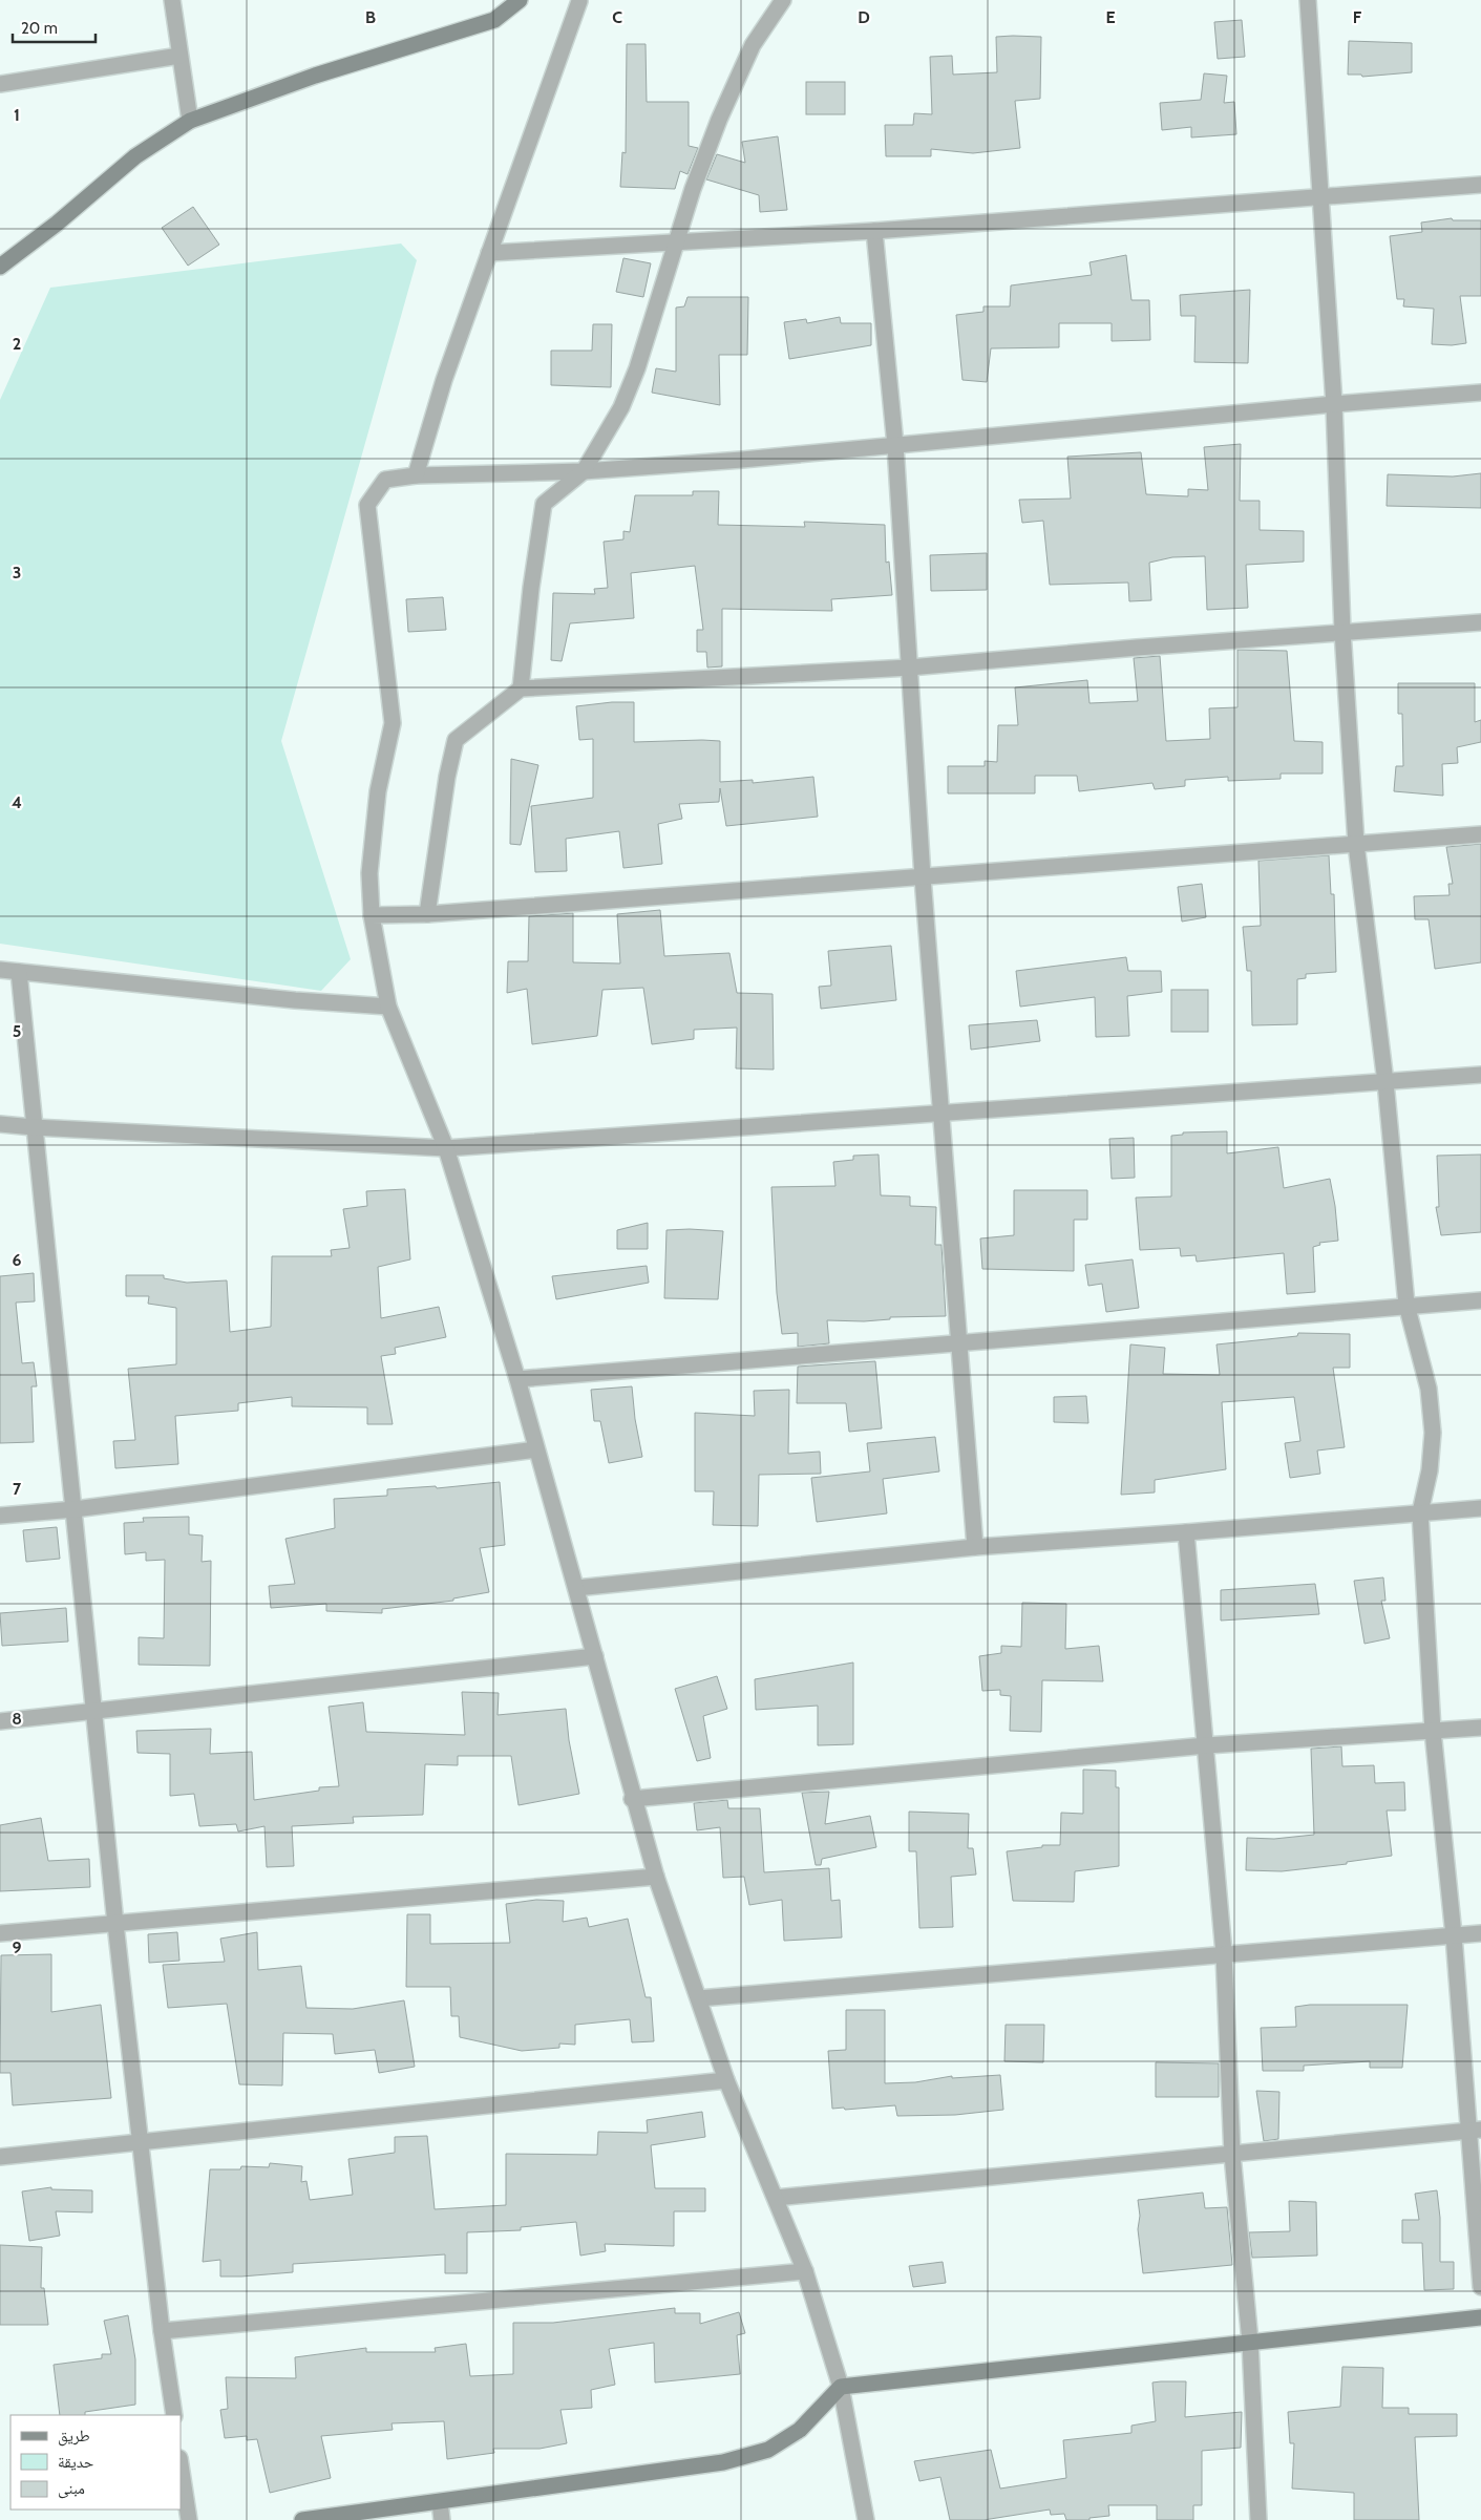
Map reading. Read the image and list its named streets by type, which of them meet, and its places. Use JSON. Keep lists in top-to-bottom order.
{
  "legend": ["طريق", "حديقة", "مبنى"],
  "scale_bar": "20 m",
  "grid": {
    "columns": [
      "B",
      "C",
      "D",
      "E",
      "F"
    ],
    "rows": [
      "1",
      "2",
      "3",
      "4",
      "5",
      "6",
      "7",
      "8",
      "9"
    ]
  }
}
